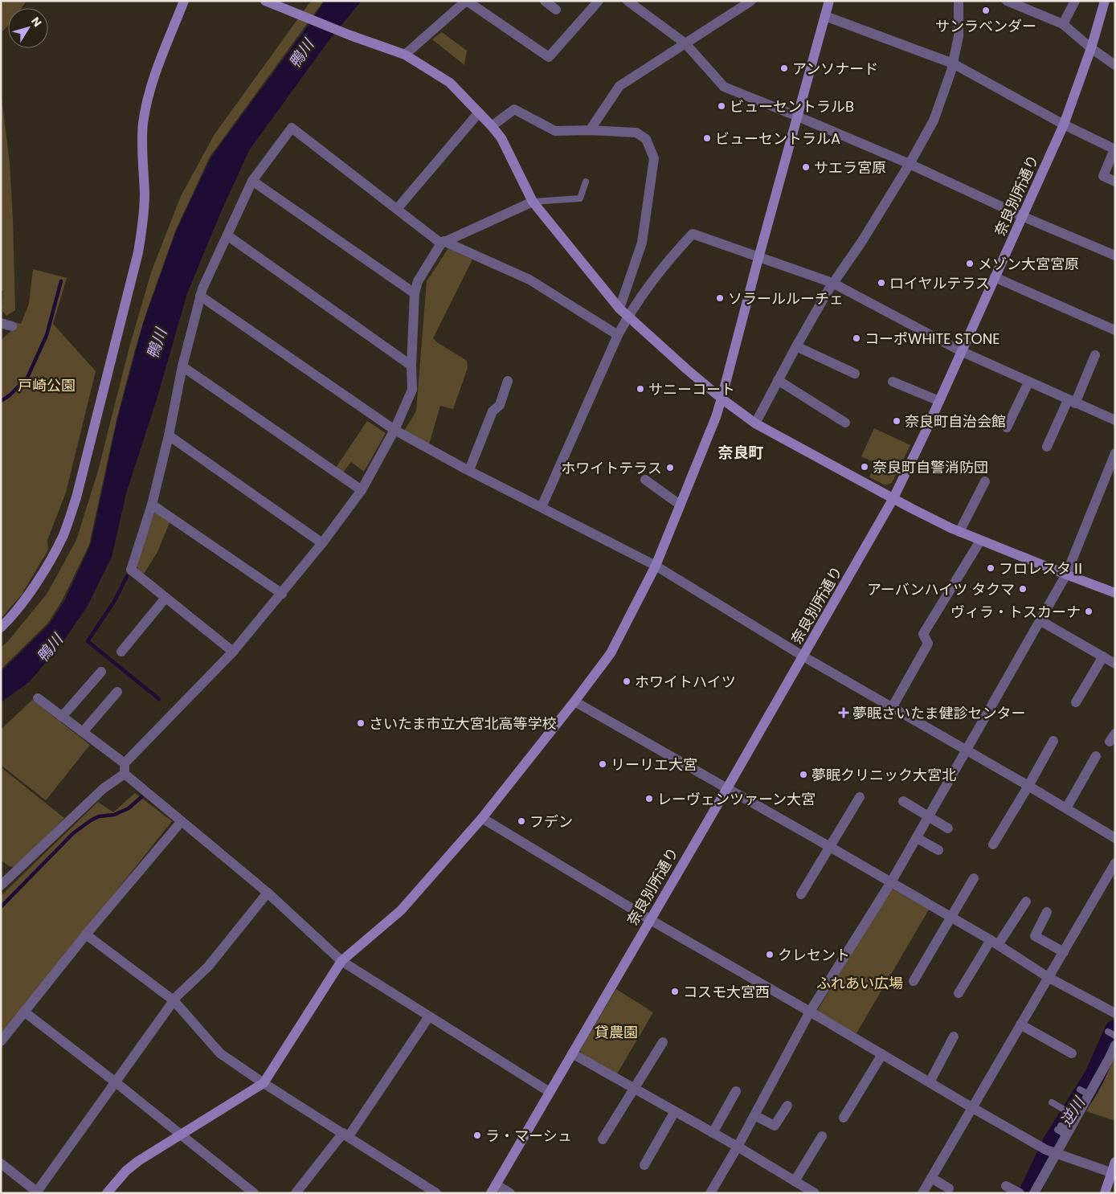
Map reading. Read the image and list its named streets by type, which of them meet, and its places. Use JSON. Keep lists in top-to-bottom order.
{
  "streets": {
    "street": ["奈良別所通り"]
  },
  "districts": ["奈良町"],
  "water": ["鴨川", "逆川"],
  "parks": ["戸崎公園", "ふれあい広場", "貸農園"],
  "places": {
    "other": [
      "サンラベンダー",
      "アンソナード",
      "ビューセントラルB",
      "ビューセントラルA",
      "サエラ宮原",
      "メゾン大宮宮原",
      "ロイヤルテラス",
      "ソラールルーチェ",
      "コーポWHITE STONE",
      "サニーコート",
      "奈良町自治会館",
      "奈良町自警消防団",
      "ホワイトテラス",
      "フロレスタⅡ",
      "アーバンハイツ タクマ",
      "ヴィラ・トスカーナ",
      "ホワイトハイツ",
      "さいたま市立大宮北高等学校",
      "リーリエ大宮",
      "夢眠クリニック大宮北",
      "レーヴェンツァーン大宮",
      "フデン",
      "クレセント",
      "コスモ大宮西",
      "ラ・マーシュ"
    ],
    "health": ["夢眠さいたま健診センター"]
  },
  "north": "top right"
}
